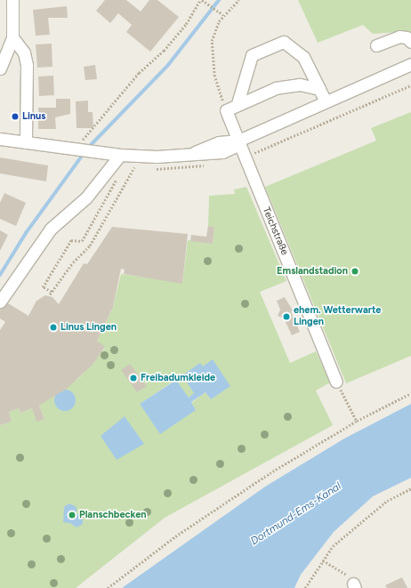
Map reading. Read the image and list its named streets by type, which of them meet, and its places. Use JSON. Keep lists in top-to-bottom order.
{
  "streets": {
    "street": ["Teichstraße"]
  },
  "water": ["Dortmund-Ems-Kanal"],
  "places": [
    "Linus",
    "Emslandstadion",
    "ehem. Wetterwarte Lingen",
    "Linus Lingen",
    "Freibadumkleide",
    "Planschbecken"
  ]
}
